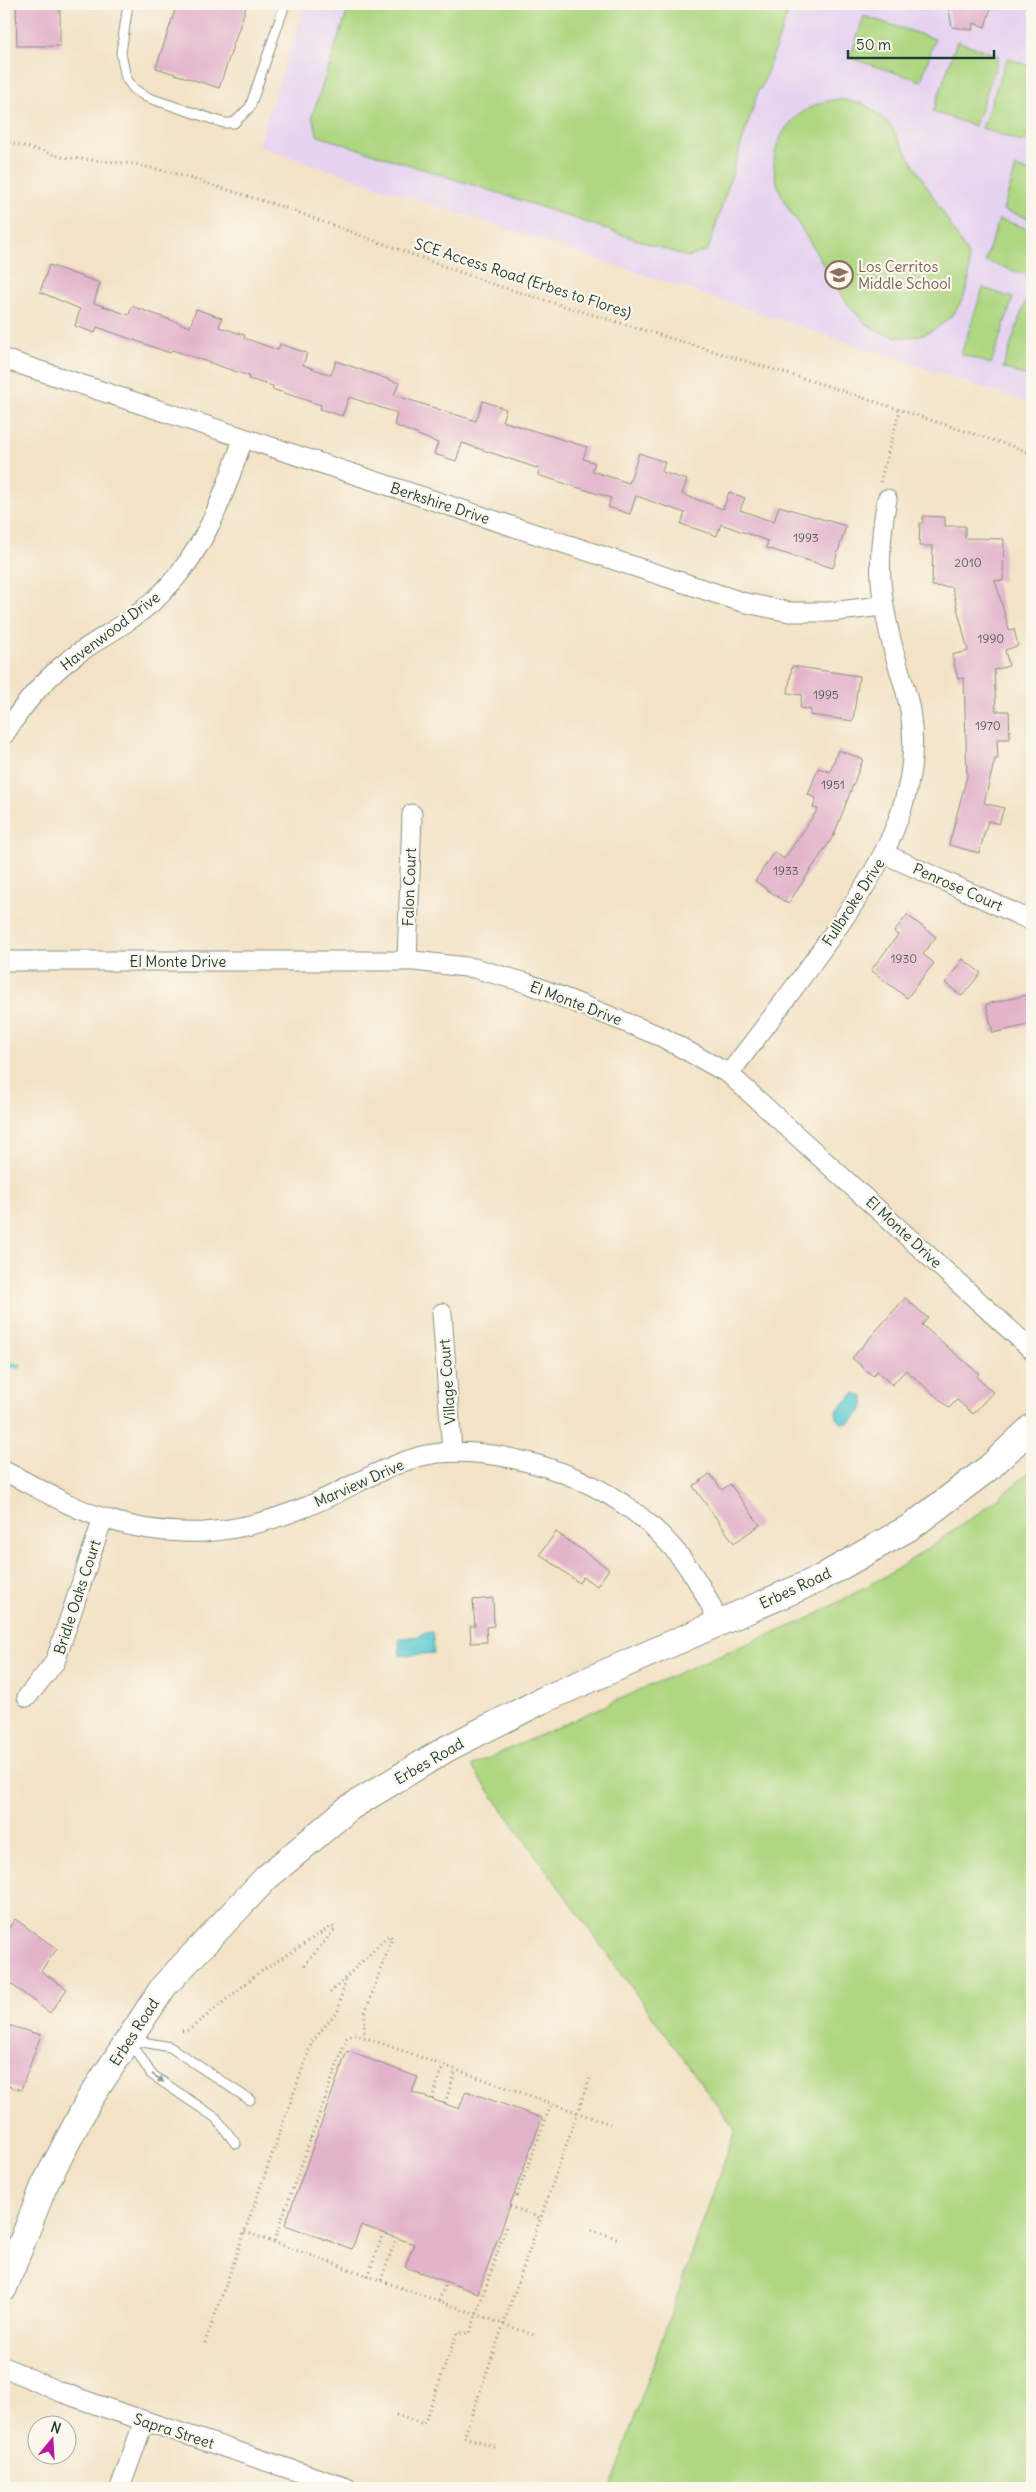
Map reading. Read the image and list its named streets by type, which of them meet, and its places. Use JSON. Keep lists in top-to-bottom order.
{
  "streets": {
    "main road": ["Erbes Road"],
    "street": [
      "Berkshire Drive",
      "Havenwood Drive",
      "Falon Court",
      "Penrose Court",
      "Fullbroke Drive",
      "El Monte Drive",
      "Village Court",
      "Marview Drive",
      "Bridle Oaks Court",
      "Sapra Street"
    ],
    "path": ["SCE Access Road (Erbes to Flores)"]
  },
  "crossings": [
    ["Berkshire Drive", "Havenwood Drive"],
    ["Berkshire Drive", "Fullbroke Drive"],
    ["Falon Court", "El Monte Drive"],
    ["Penrose Court", "Fullbroke Drive"],
    ["Fullbroke Drive", "El Monte Drive"],
    ["Village Court", "Marview Drive"],
    ["Marview Drive", "Erbes Road"],
    ["Marview Drive", "Bridle Oaks Court"]
  ],
  "places": {
    "school or university": ["Los Cerritos Middle School"]
  },
  "house_numbers": [
    "1993",
    "2010",
    "1990",
    "1995",
    "1970",
    "1951",
    "1933",
    "1930"
  ],
  "scale_bar": "50 m",
  "north": "top"
}
